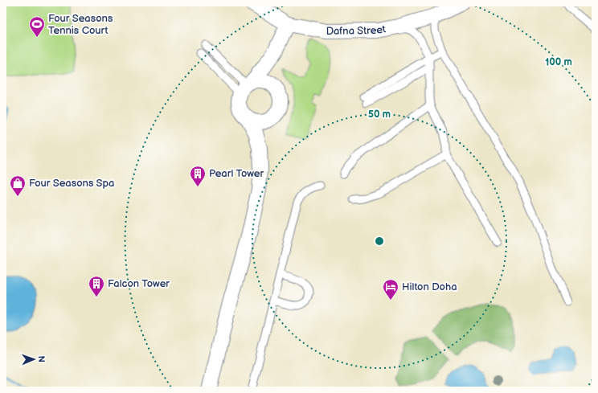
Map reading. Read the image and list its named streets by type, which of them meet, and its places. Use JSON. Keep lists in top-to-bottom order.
{
  "streets": {
    "street": ["Dafna Street"]
  },
  "places": {
    "sports": ["Four Seasons Tennis Court"],
    "building": ["Pearl Tower", "Falcon Tower"],
    "shop": ["Four Seasons Spa"],
    "hotel": ["Hilton Doha"]
  },
  "north": "right",
  "rings": ["100 m", "50 m"]
}
